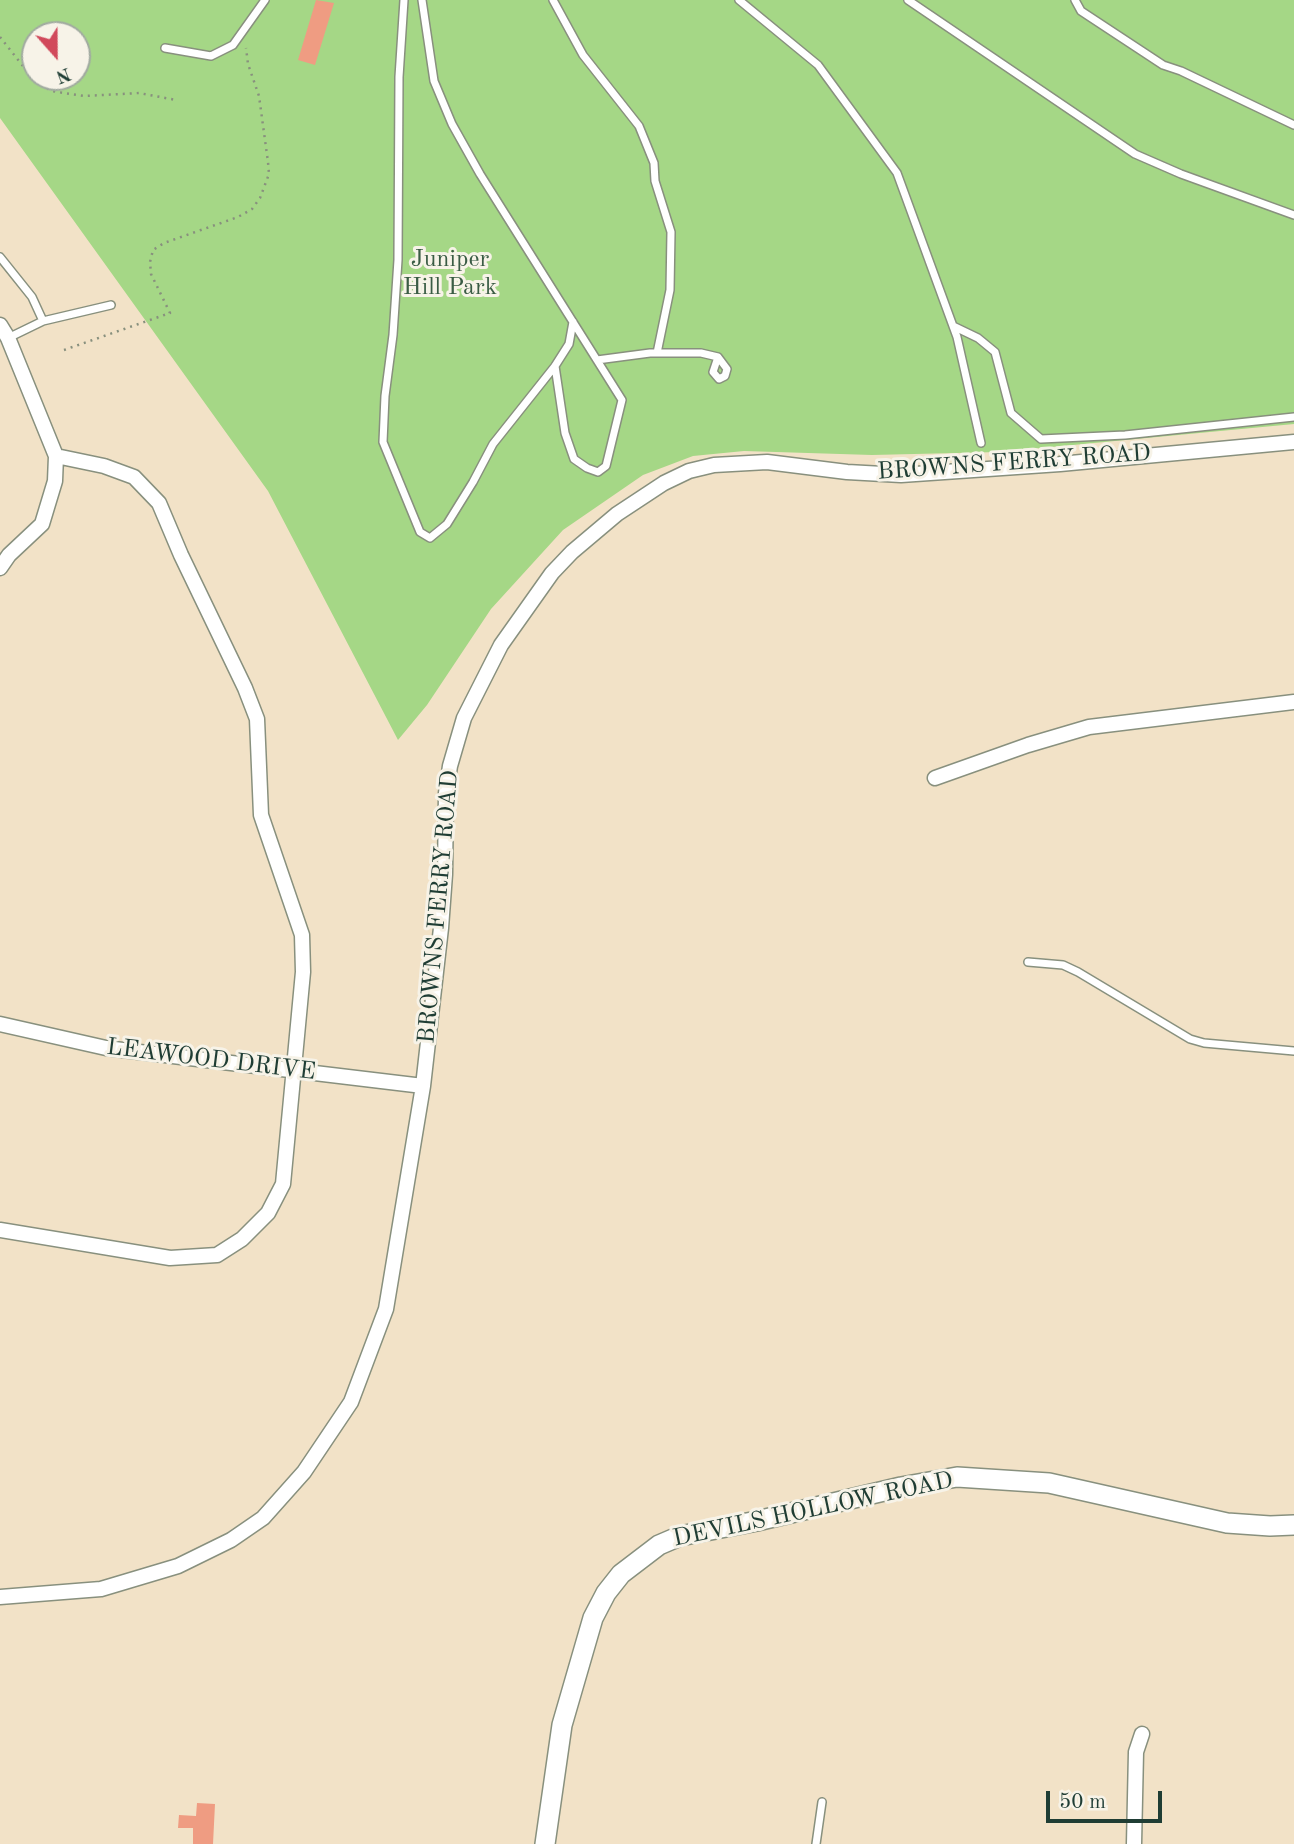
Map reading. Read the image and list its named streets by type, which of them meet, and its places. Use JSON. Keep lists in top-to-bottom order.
{
  "streets": {
    "main road": ["DEVILS HOLLOW ROAD"],
    "street": ["BROWNS FERRY ROAD", "LEAWOOD DRIVE"]
  },
  "crossings": [
    ["BROWNS FERRY ROAD", "LEAWOOD DRIVE"]
  ],
  "parks": ["Juniper Hill Park"],
  "scale_bar": "50 m",
  "north": "bottom"
}
